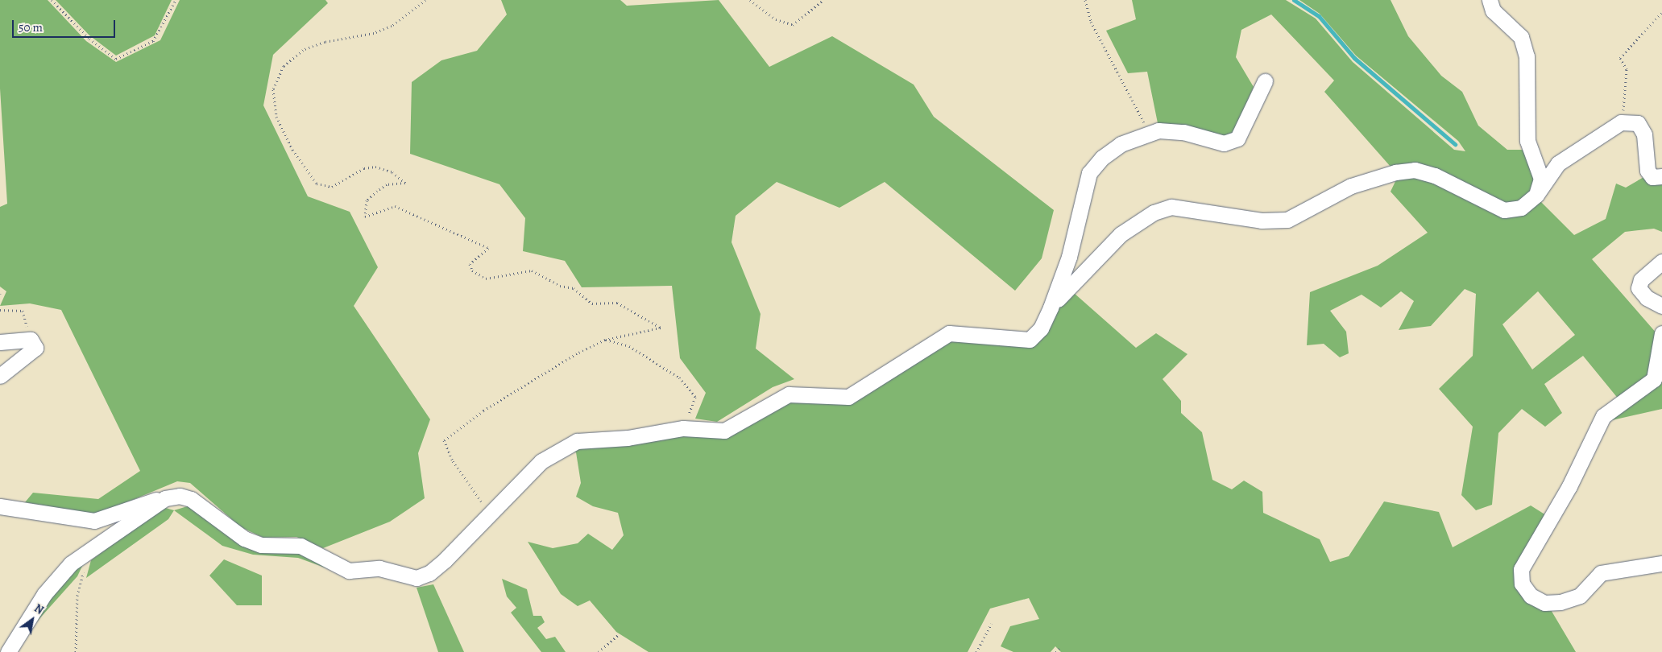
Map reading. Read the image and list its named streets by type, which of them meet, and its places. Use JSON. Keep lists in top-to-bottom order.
{
  "scale_bar": "50 m",
  "north": "top right"
}
